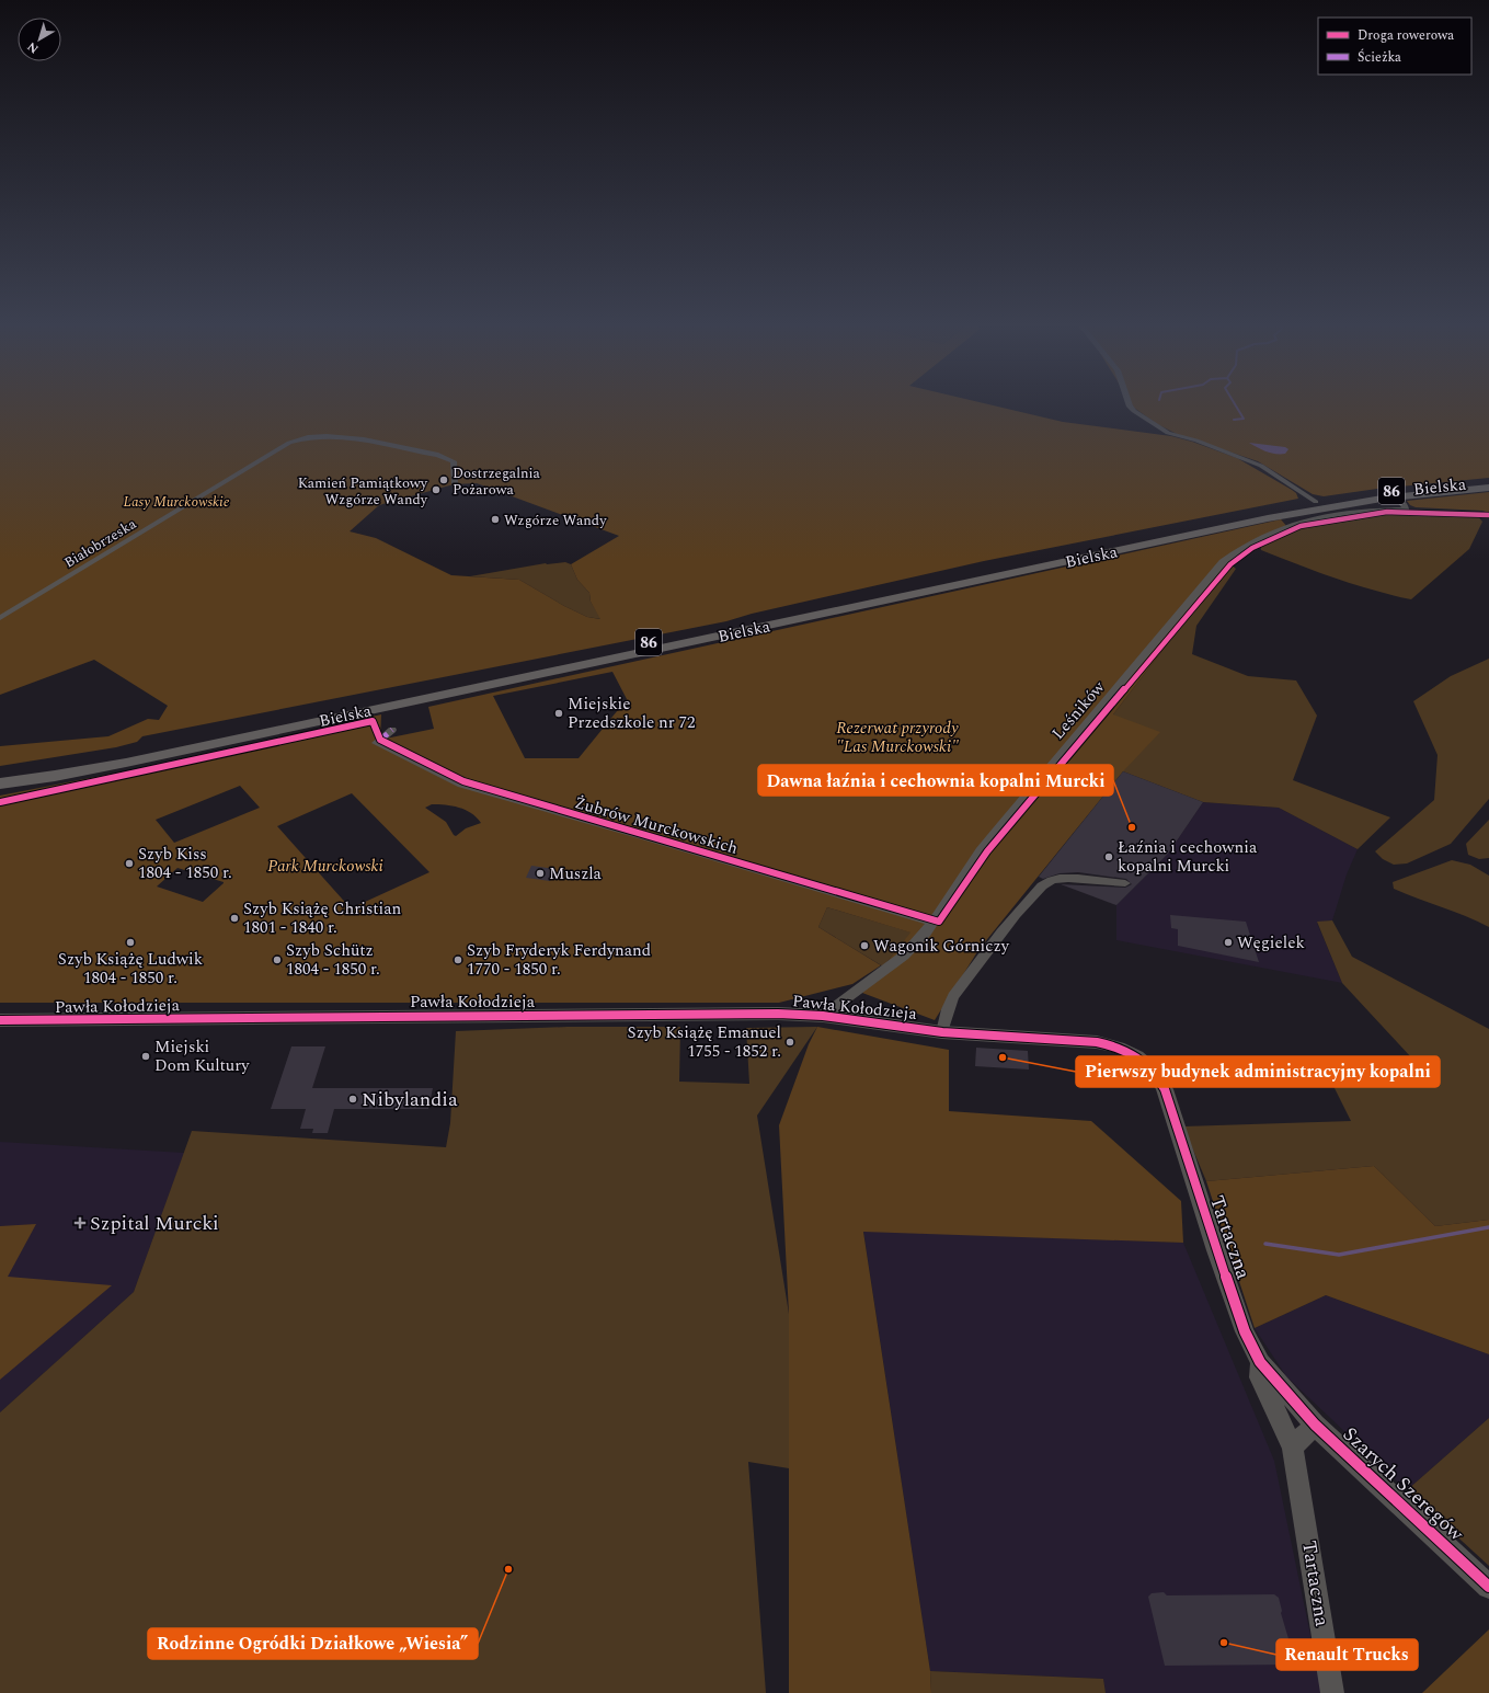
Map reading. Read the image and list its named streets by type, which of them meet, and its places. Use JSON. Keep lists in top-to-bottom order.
{
  "streets": {
    "main road": ["Bielska", "86"],
    "street": [
      "Białobrzeska",
      "Leśników",
      "Żubrów Murckowskich",
      "Pawła Kołodzieja",
      "Tartaczna",
      "Szarych Szeregów"
    ]
  },
  "crossings": [
    ["Bielska", "Leśników"],
    ["Leśników", "Żubrów Murckowskich"],
    ["Leśników", "Pawła Kołodzieja"],
    ["Pawła Kołodzieja", "Tartaczna"],
    ["Tartaczna", "Szarych Szeregów"]
  ],
  "parks": ["Lasy Murckowskie", "Rezerwat przyrody \"Las Murckowski\"", "Park Murckowski"],
  "places": {
    "other": [
      "Dostrzegalnia Pożarowa",
      "Kamień Pamiątkowy Wzgórze Wandy",
      "Wzgórze Wandy",
      "Miejskie Przedszkole nr 72",
      "Dawna łaźnia i cechownia kopalni Murcki",
      "Łaźnia i cechownia kopalni Murcki",
      "Szyb Kiss 1804 - 1850 r.",
      "Muszla",
      "Szyb Książę Christian 1801 - 1840 r.",
      "Szyb Książę Ludwik 1804 - 1850 r.",
      "Węgielek",
      "Wagonik Górniczy",
      "Szyb Schütz 1804 - 1850 r.",
      "Szyb Fryderyk Ferdynand 1770 - 1850 r.",
      "Szyb Książę Emanuel 1755 - 1852 r.",
      "Miejski Dom Kultury",
      "Pierwszy budynek administracyjny kopalni",
      "Nibylandia",
      "Rodzinne Ogródki Działkowe „Wiesia”",
      "Renault Trucks"
    ],
    "health": ["Szpital Murcki"]
  },
  "legend": ["Droga rowerowa", "Ścieżka"],
  "north": "bottom left"
}
